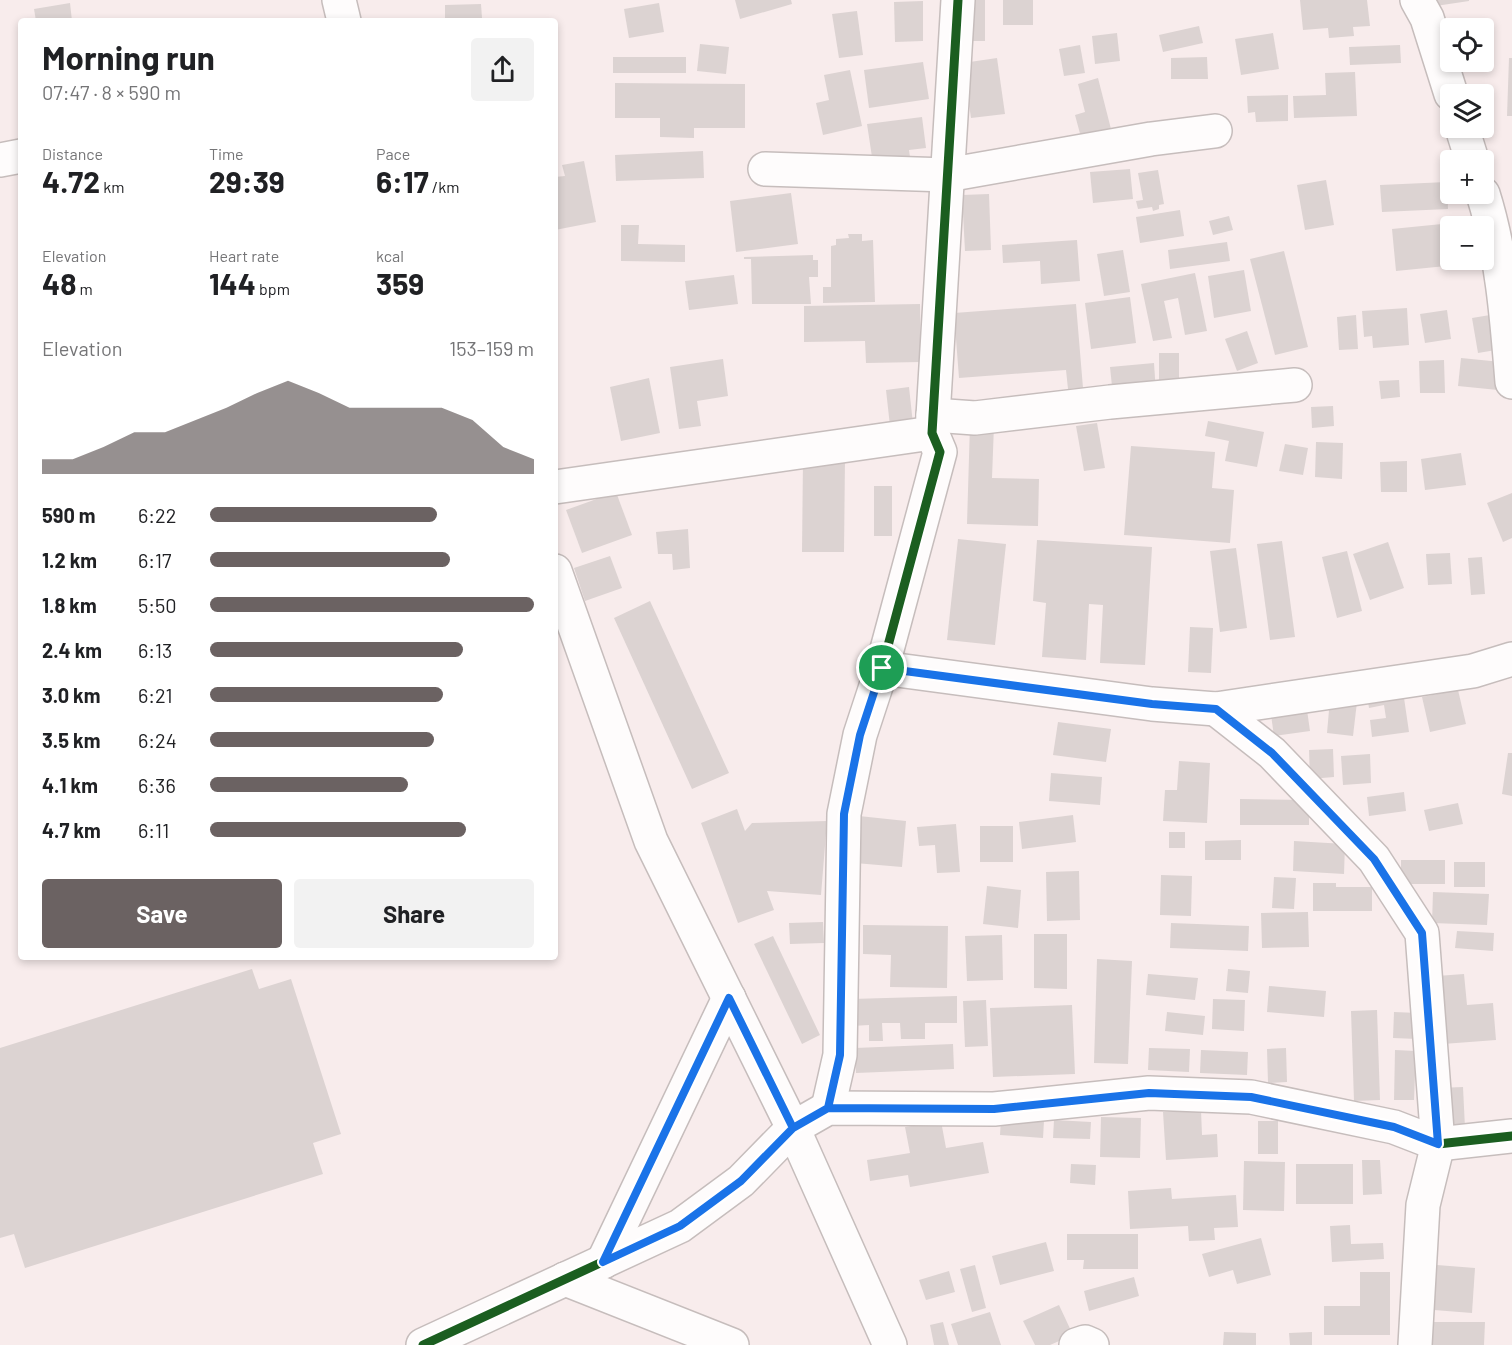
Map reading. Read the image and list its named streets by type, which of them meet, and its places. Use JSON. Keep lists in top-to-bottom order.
{
  "page": {
    "map_buttons": ["+", "−"],
    "heading": ["Morning run", "07:47 · 8 × 590 m"],
    "stats": [
      ["Distance", "4.72 km"],
      ["Time", "29:39"],
      ["Pace", "6:17 /km"],
      ["Elevation", "48 m"],
      ["Heart rate", "144 bpm"],
      ["kcal", "359"]
    ],
    "chart": ["Elevation", "153–159 m"],
    "list": [
      {
        "name": "590 m",
        "note": "6:22"
      },
      {
        "name": "1.2 km",
        "note": "6:17"
      },
      {
        "name": "1.8 km",
        "note": "5:50"
      },
      {
        "name": "2.4 km",
        "note": "6:13"
      },
      {
        "name": "3.0 km",
        "note": "6:21"
      },
      {
        "name": "3.5 km",
        "note": "6:24"
      },
      {
        "name": "4.1 km",
        "note": "6:36"
      },
      {
        "name": "4.7 km",
        "note": "6:11"
      }
    ],
    "buttons": ["Save", "Share"]
  }
}
